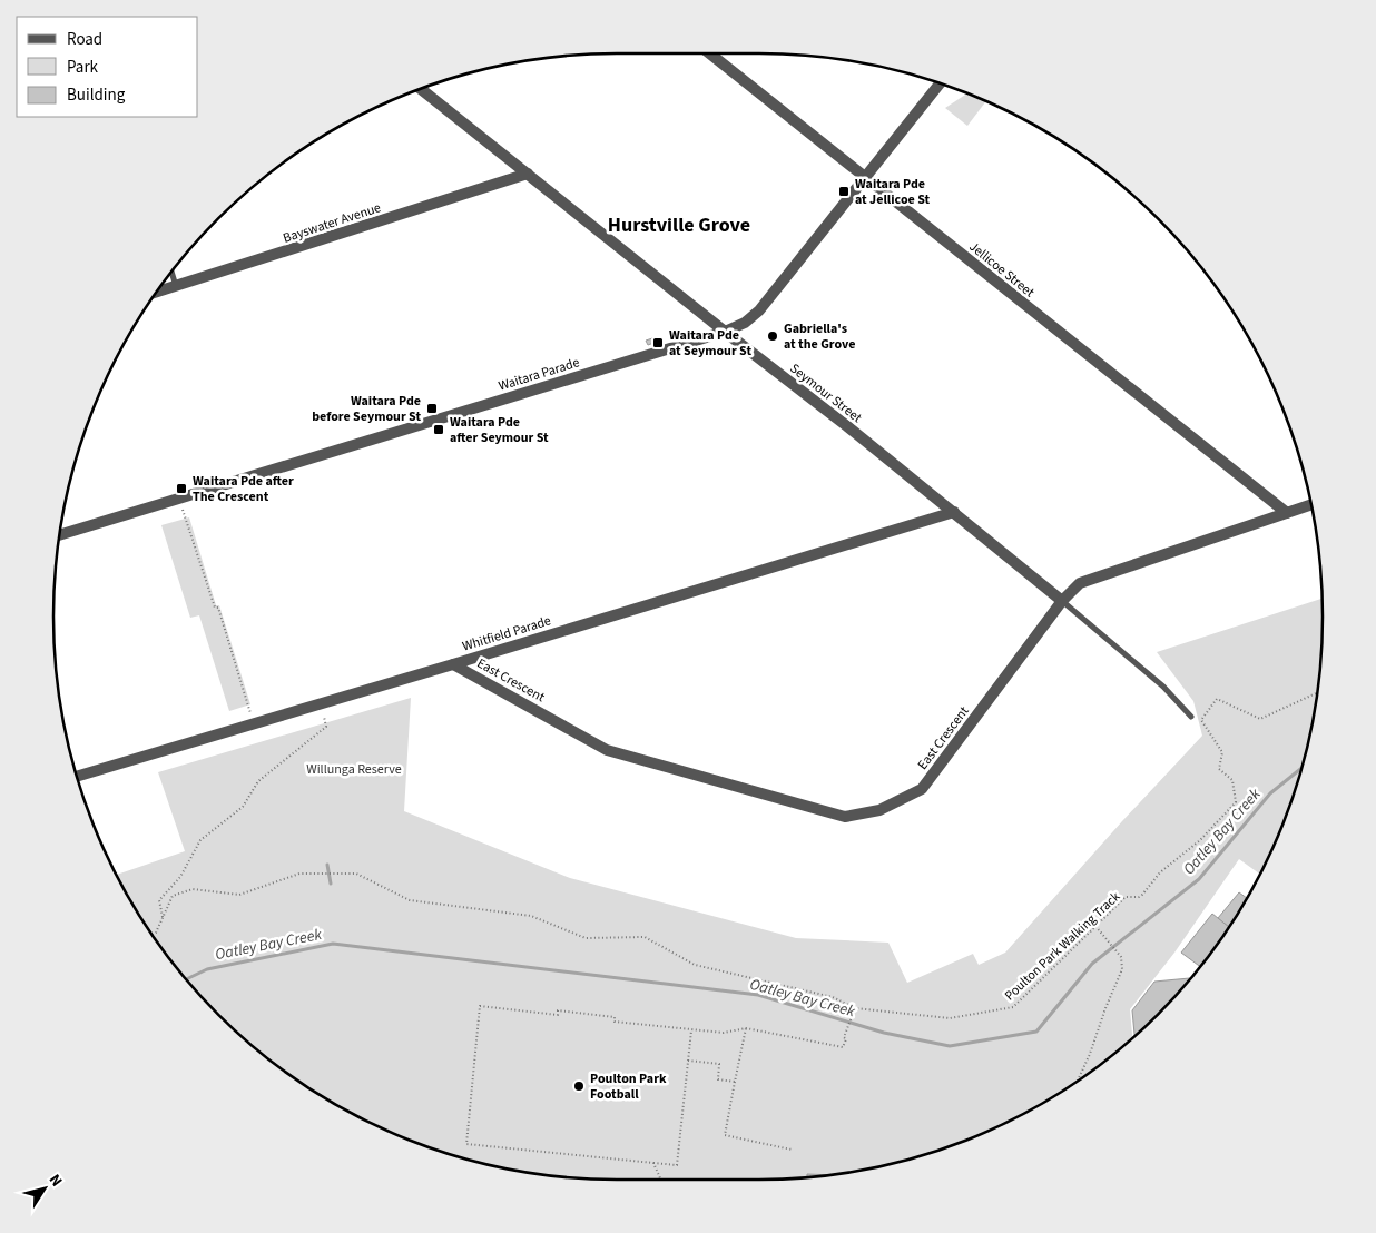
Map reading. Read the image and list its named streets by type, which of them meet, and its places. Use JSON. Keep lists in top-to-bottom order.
{
  "streets": {
    "street": [
      "Bayswater Avenue",
      "Jellicoe Street",
      "Waitara Parade",
      "Seymour Street",
      "Whitfield Parade",
      "East Crescent"
    ],
    "path": ["Poulton Park Walking Track"]
  },
  "crossings": [
    ["Bayswater Avenue", "Seymour Street"],
    ["Jellicoe Street", "Waitara Parade"],
    ["Jellicoe Street", "East Crescent"],
    ["Waitara Parade", "Seymour Street"],
    ["Seymour Street", "Whitfield Parade"],
    ["Seymour Street", "East Crescent"],
    ["Whitfield Parade", "East Crescent"]
  ],
  "districts": ["Hurstville Grove"],
  "water": ["Oatley Bay Creek"],
  "parks": ["Willunga Reserve"],
  "places": {
    "transit": [
      "Waitara Pde at Jellicoe St",
      "Waitara Pde at Seymour St",
      "Waitara Pde before Seymour St",
      "Waitara Pde after Seymour St",
      "Waitara Pde after The Crescent"
    ],
    "other": ["Gabriella's at the Grove", "Poulton Park Football"]
  },
  "legend": ["Road", "Park", "Building"],
  "north": "top right"
}
